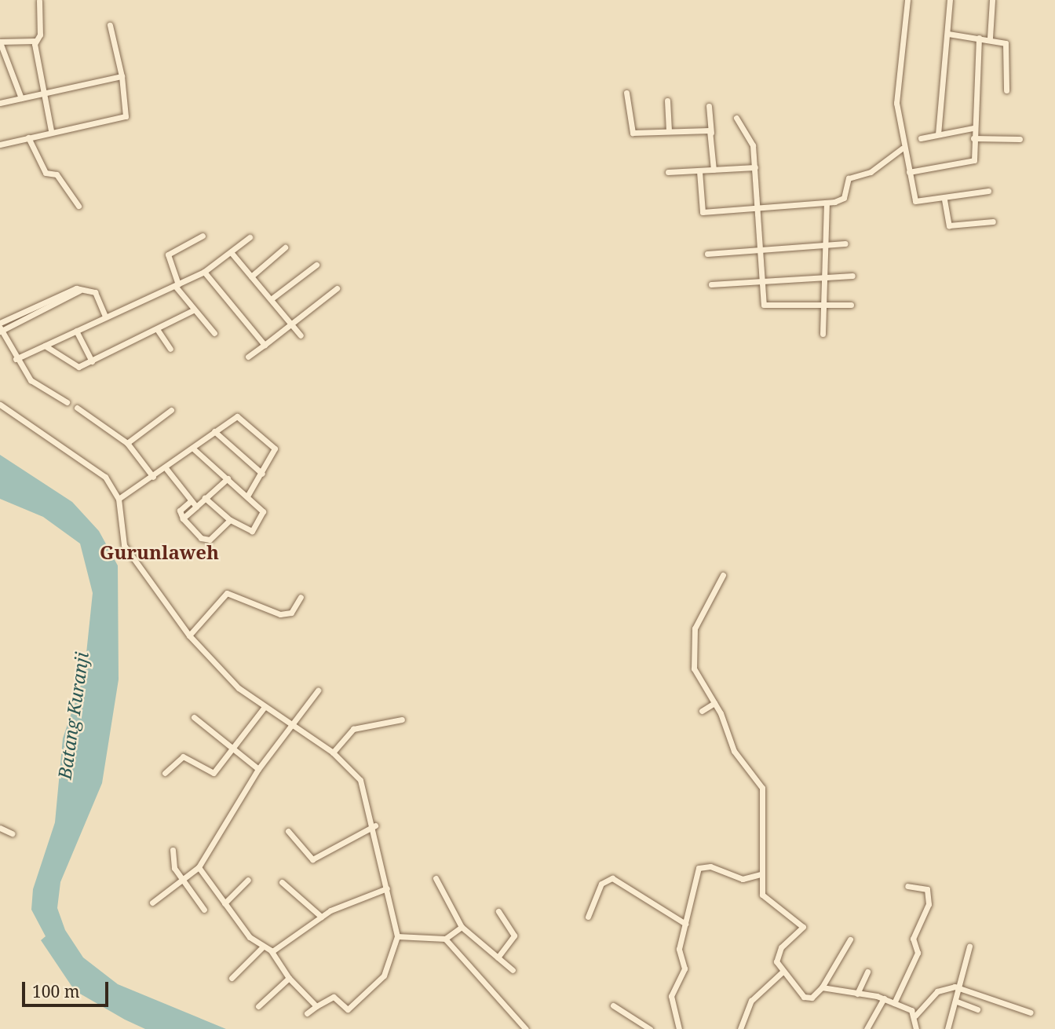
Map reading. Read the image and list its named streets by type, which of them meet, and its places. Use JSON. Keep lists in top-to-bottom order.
{
  "districts": ["Gurunlaweh"],
  "water": ["Batang Kuranji"],
  "scale_bar": "100 m"
}
